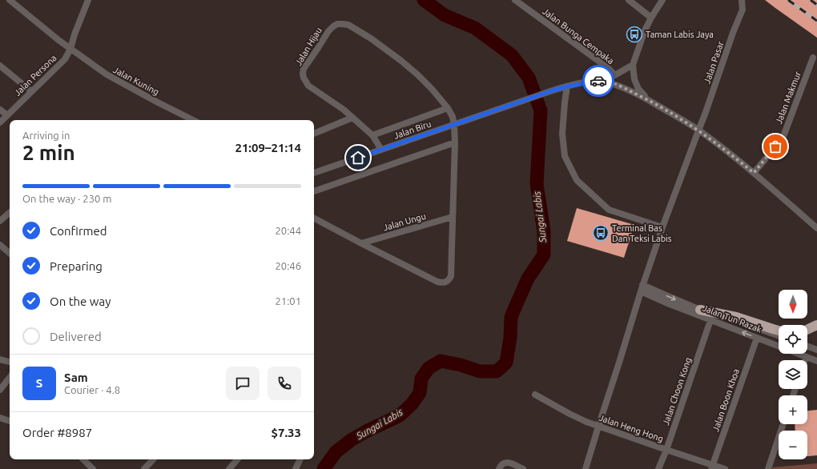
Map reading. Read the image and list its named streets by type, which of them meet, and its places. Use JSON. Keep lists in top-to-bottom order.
{
  "streets": {
    "street": [
      "Jalan Bunga Cempaka",
      "Jalan Hijau",
      "Jalan Pasar",
      "Jalan Persona",
      "Jalan Kuning",
      "Jalan Makmur",
      "Jalan Biru",
      "Jalan Ungu",
      "Jalan Tun Razak",
      "Jalan Choon Kong",
      "Jalan Boon Khoa",
      "Jalan Heng Hong"
    ]
  },
  "crossings": [
    ["Jalan Hijau", "Jalan Biru"],
    ["Jalan Pasar", "Jalan Tun Razak"],
    ["Jalan Pasar", "Jalan Heng Hong"],
    ["Jalan Persona", "Jalan Kuning"],
    ["Jalan Tun Razak", "Jalan Choon Kong"],
    ["Jalan Tun Razak", "Jalan Boon Khoa"],
    ["Jalan Choon Kong", "Jalan Heng Hong"],
    ["Jalan Boon Khoa", "Jalan Heng Hong"]
  ],
  "water": ["Sungai Labis"],
  "places": {
    "bus stop": ["Taman Labis Jaya", "Terminal Bas Dan Teksi Labis"]
  },
  "north": "bottom",
  "page": {
    "heading": ["2 min", "Arriving in", "21:09–21:14"],
    "panel": [
      "Sam",
      "Courier · 4.8",
      "Order #8987",
      "$7.33"
    ],
    "bar": "On the way · 230 m",
    "list": [
      ["Confirmed", "20:44"],
      ["Preparing", "20:46"],
      ["On the way", "21:01"],
      "Delivered"
    ],
    "map_buttons": ["+", "−"],
    "round": "S"
  }
}
